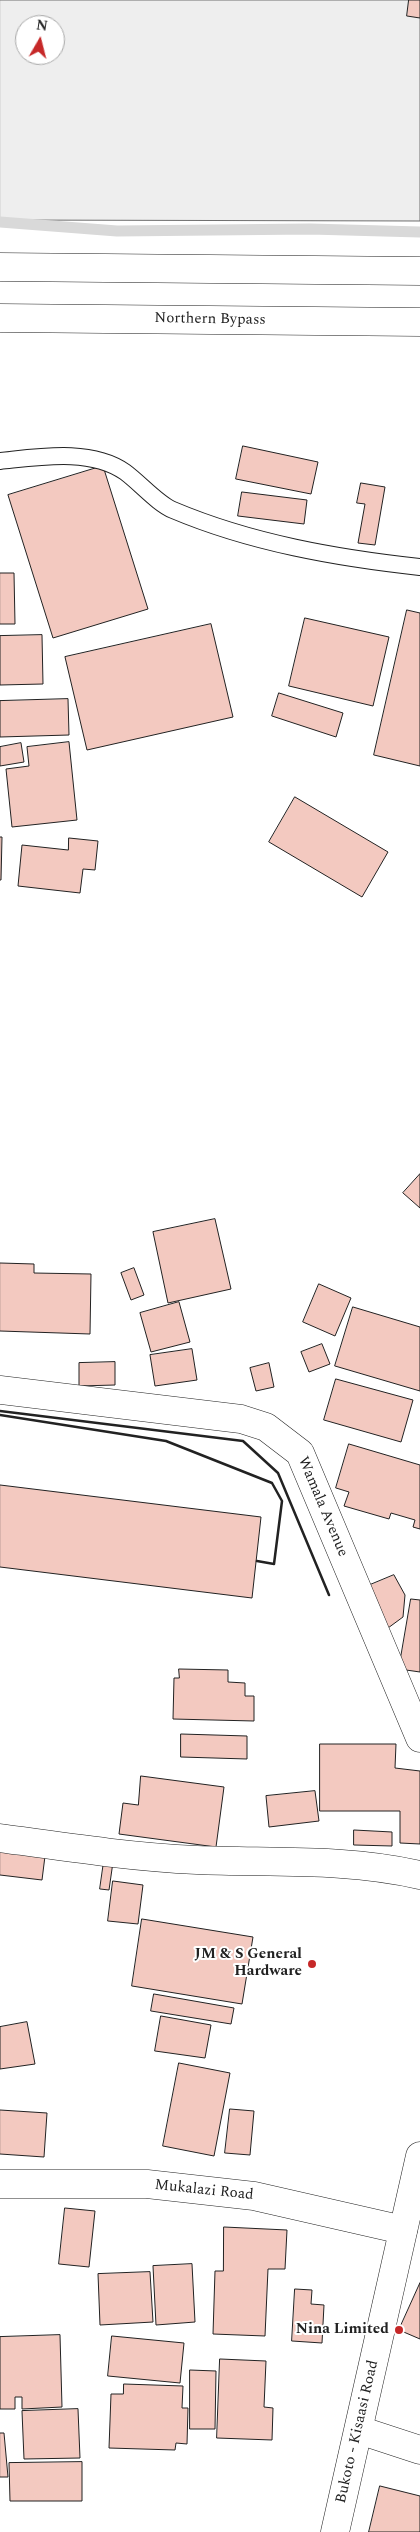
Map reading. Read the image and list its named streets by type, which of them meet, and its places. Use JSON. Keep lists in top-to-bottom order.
{
  "streets": {
    "main road": [
      "Northern Bypass",
      "Wamala Avenue",
      "Mukalazi Road",
      "Bukoto - Kisaasi Road"
    ]
  },
  "crossings": [
    ["Mukalazi Road", "Bukoto - Kisaasi Road"]
  ],
  "places": ["JM & S General Hardware", "Nina Limited"],
  "north": "top"
}
